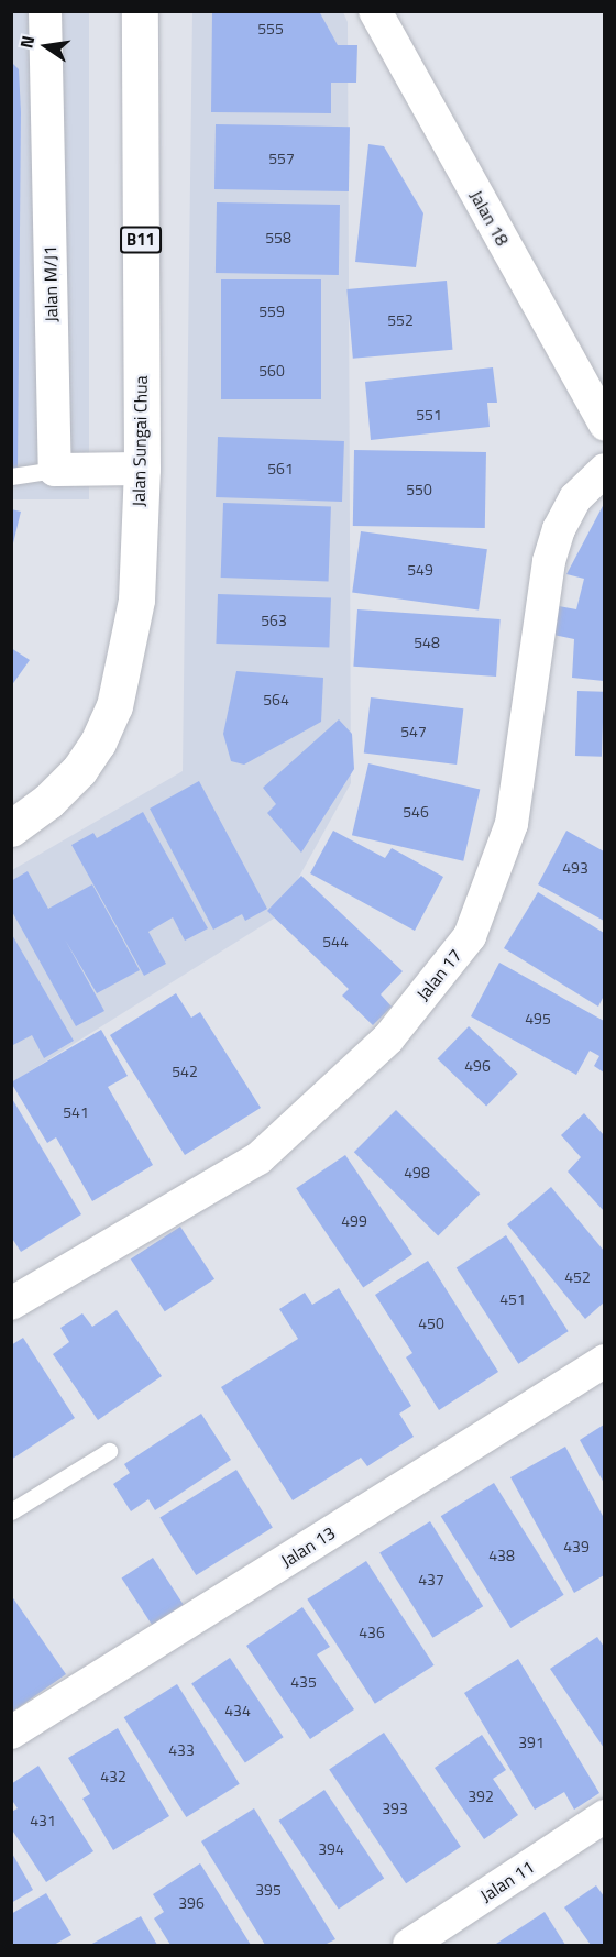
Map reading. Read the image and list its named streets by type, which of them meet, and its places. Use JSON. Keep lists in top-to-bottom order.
{
  "streets": {
    "main road": ["B11", "Jalan Sungai Chua"],
    "street": [
      "Jalan 18",
      "Jalan M/J1",
      "Jalan 17",
      "Jalan 13",
      "Jalan 11"
    ]
  },
  "house_numbers": [
    "555",
    "557",
    "558",
    "559",
    "552",
    "560",
    "551",
    "561",
    "550",
    "549",
    "563",
    "548",
    "564",
    "547",
    "546",
    "493",
    "544",
    "495",
    "496",
    "542",
    "541",
    "498",
    "499",
    "452",
    "451",
    "450",
    "439",
    "438",
    "437",
    "436",
    "435",
    "434",
    "391",
    "433",
    "432",
    "392",
    "393",
    "431",
    "394",
    "395",
    "396"
  ],
  "north": "left"
}
